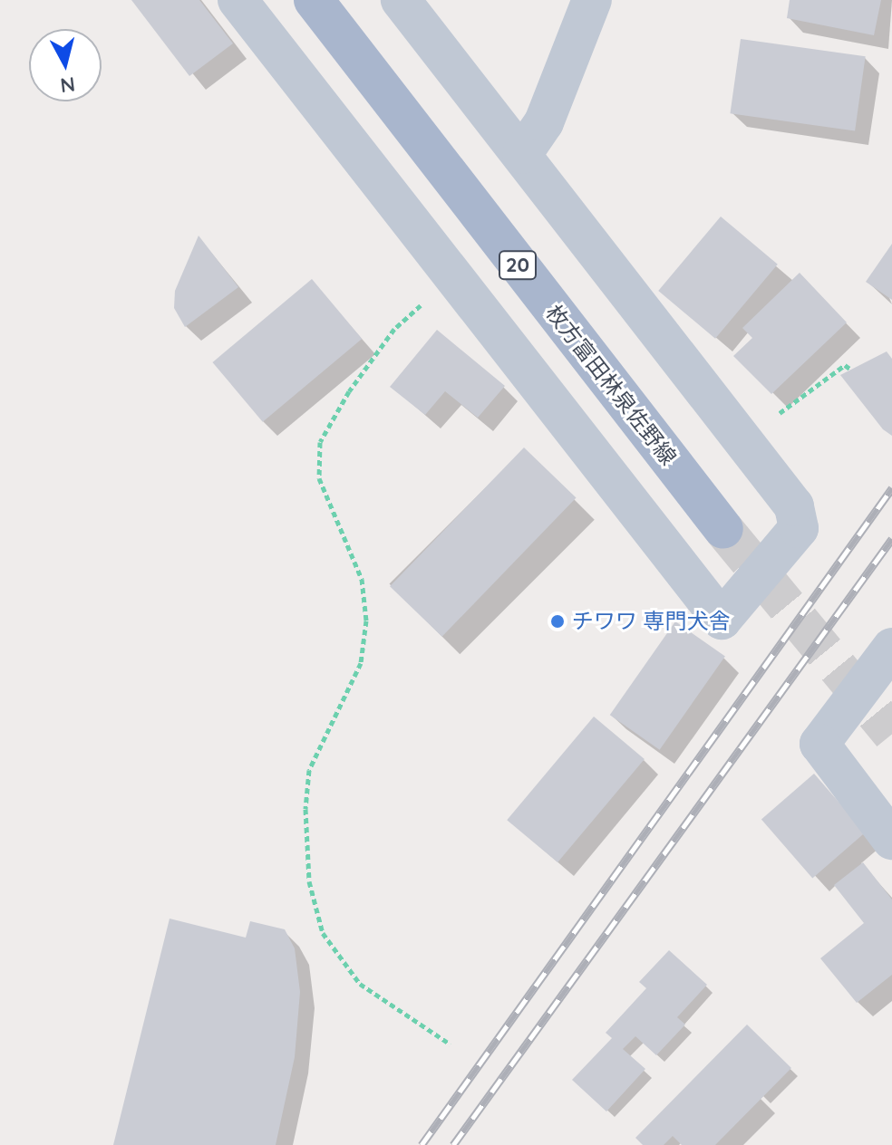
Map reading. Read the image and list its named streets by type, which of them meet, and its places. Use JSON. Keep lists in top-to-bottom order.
{
  "streets": {
    "main road": ["20", "枚方富田林泉佐野線"]
  },
  "places": ["チワワ 専門犬舎"],
  "north": "bottom"
}
